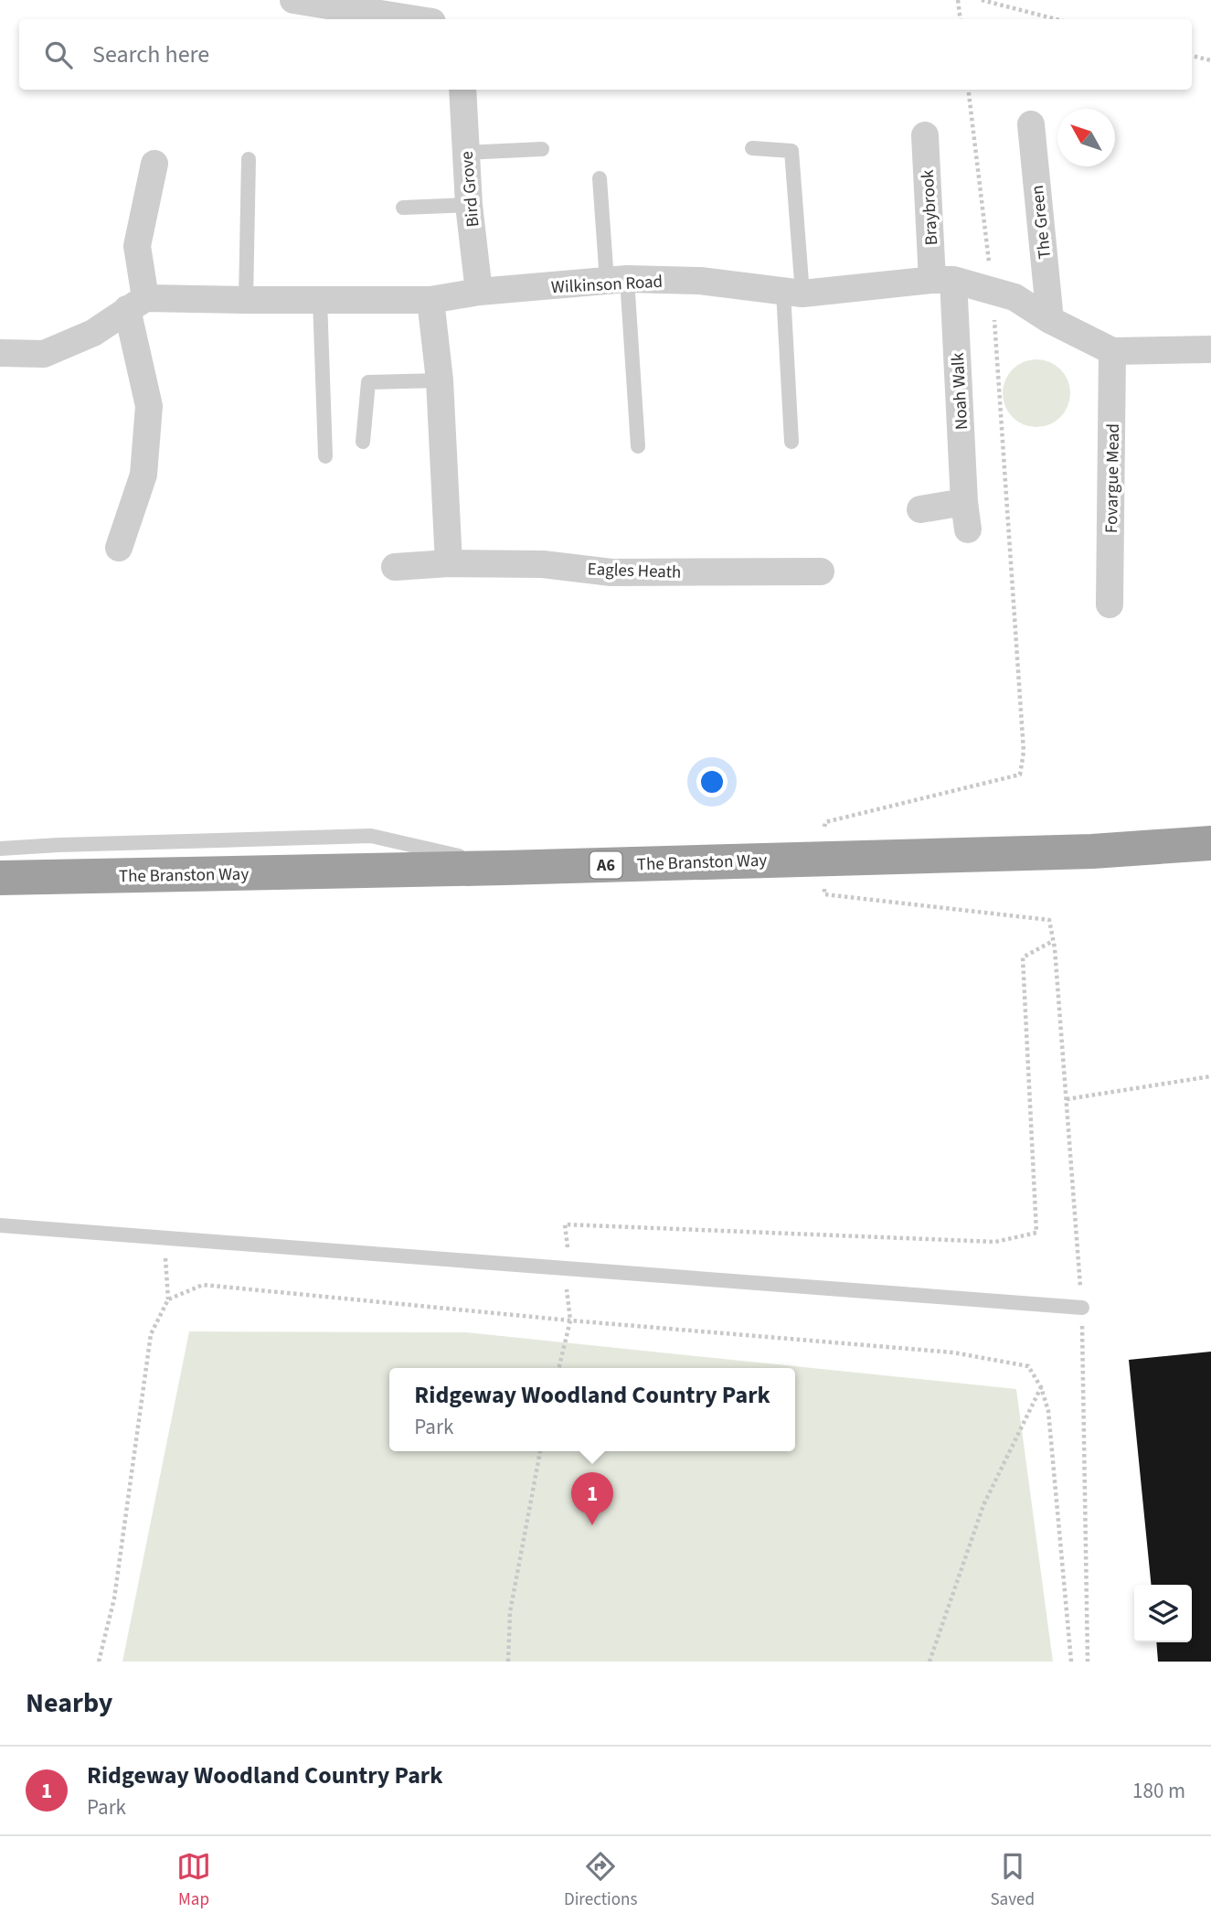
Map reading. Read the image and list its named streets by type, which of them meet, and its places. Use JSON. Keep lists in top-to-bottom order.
{
  "streets": {
    "highway": ["The Branston Way", "A6"],
    "street": [
      "Bird Grove",
      "Braybrook",
      "The Green",
      "Wilkinson Road",
      "Noah Walk",
      "Fovargue Mead",
      "Eagles Heath"
    ]
  },
  "crossings": [
    ["Bird Grove", "Wilkinson Road"],
    ["Braybrook", "Wilkinson Road"],
    ["Braybrook", "Noah Walk"],
    ["The Green", "Wilkinson Road"],
    ["Wilkinson Road", "Noah Walk"],
    ["Wilkinson Road", "Fovargue Mead"]
  ],
  "north": "top left",
  "page": {
    "search": "Search here",
    "popup": ["Ridgeway Woodland Country Park", "Park"],
    "pins": "1",
    "heading": "Nearby",
    "list": [
      {
        "mark": "1",
        "name": "Ridgeway Woodland Country Park",
        "note": "Park",
        "value": "180 m"
      }
    ],
    "nav": ["Map", "Directions", "Saved"]
  }
}
